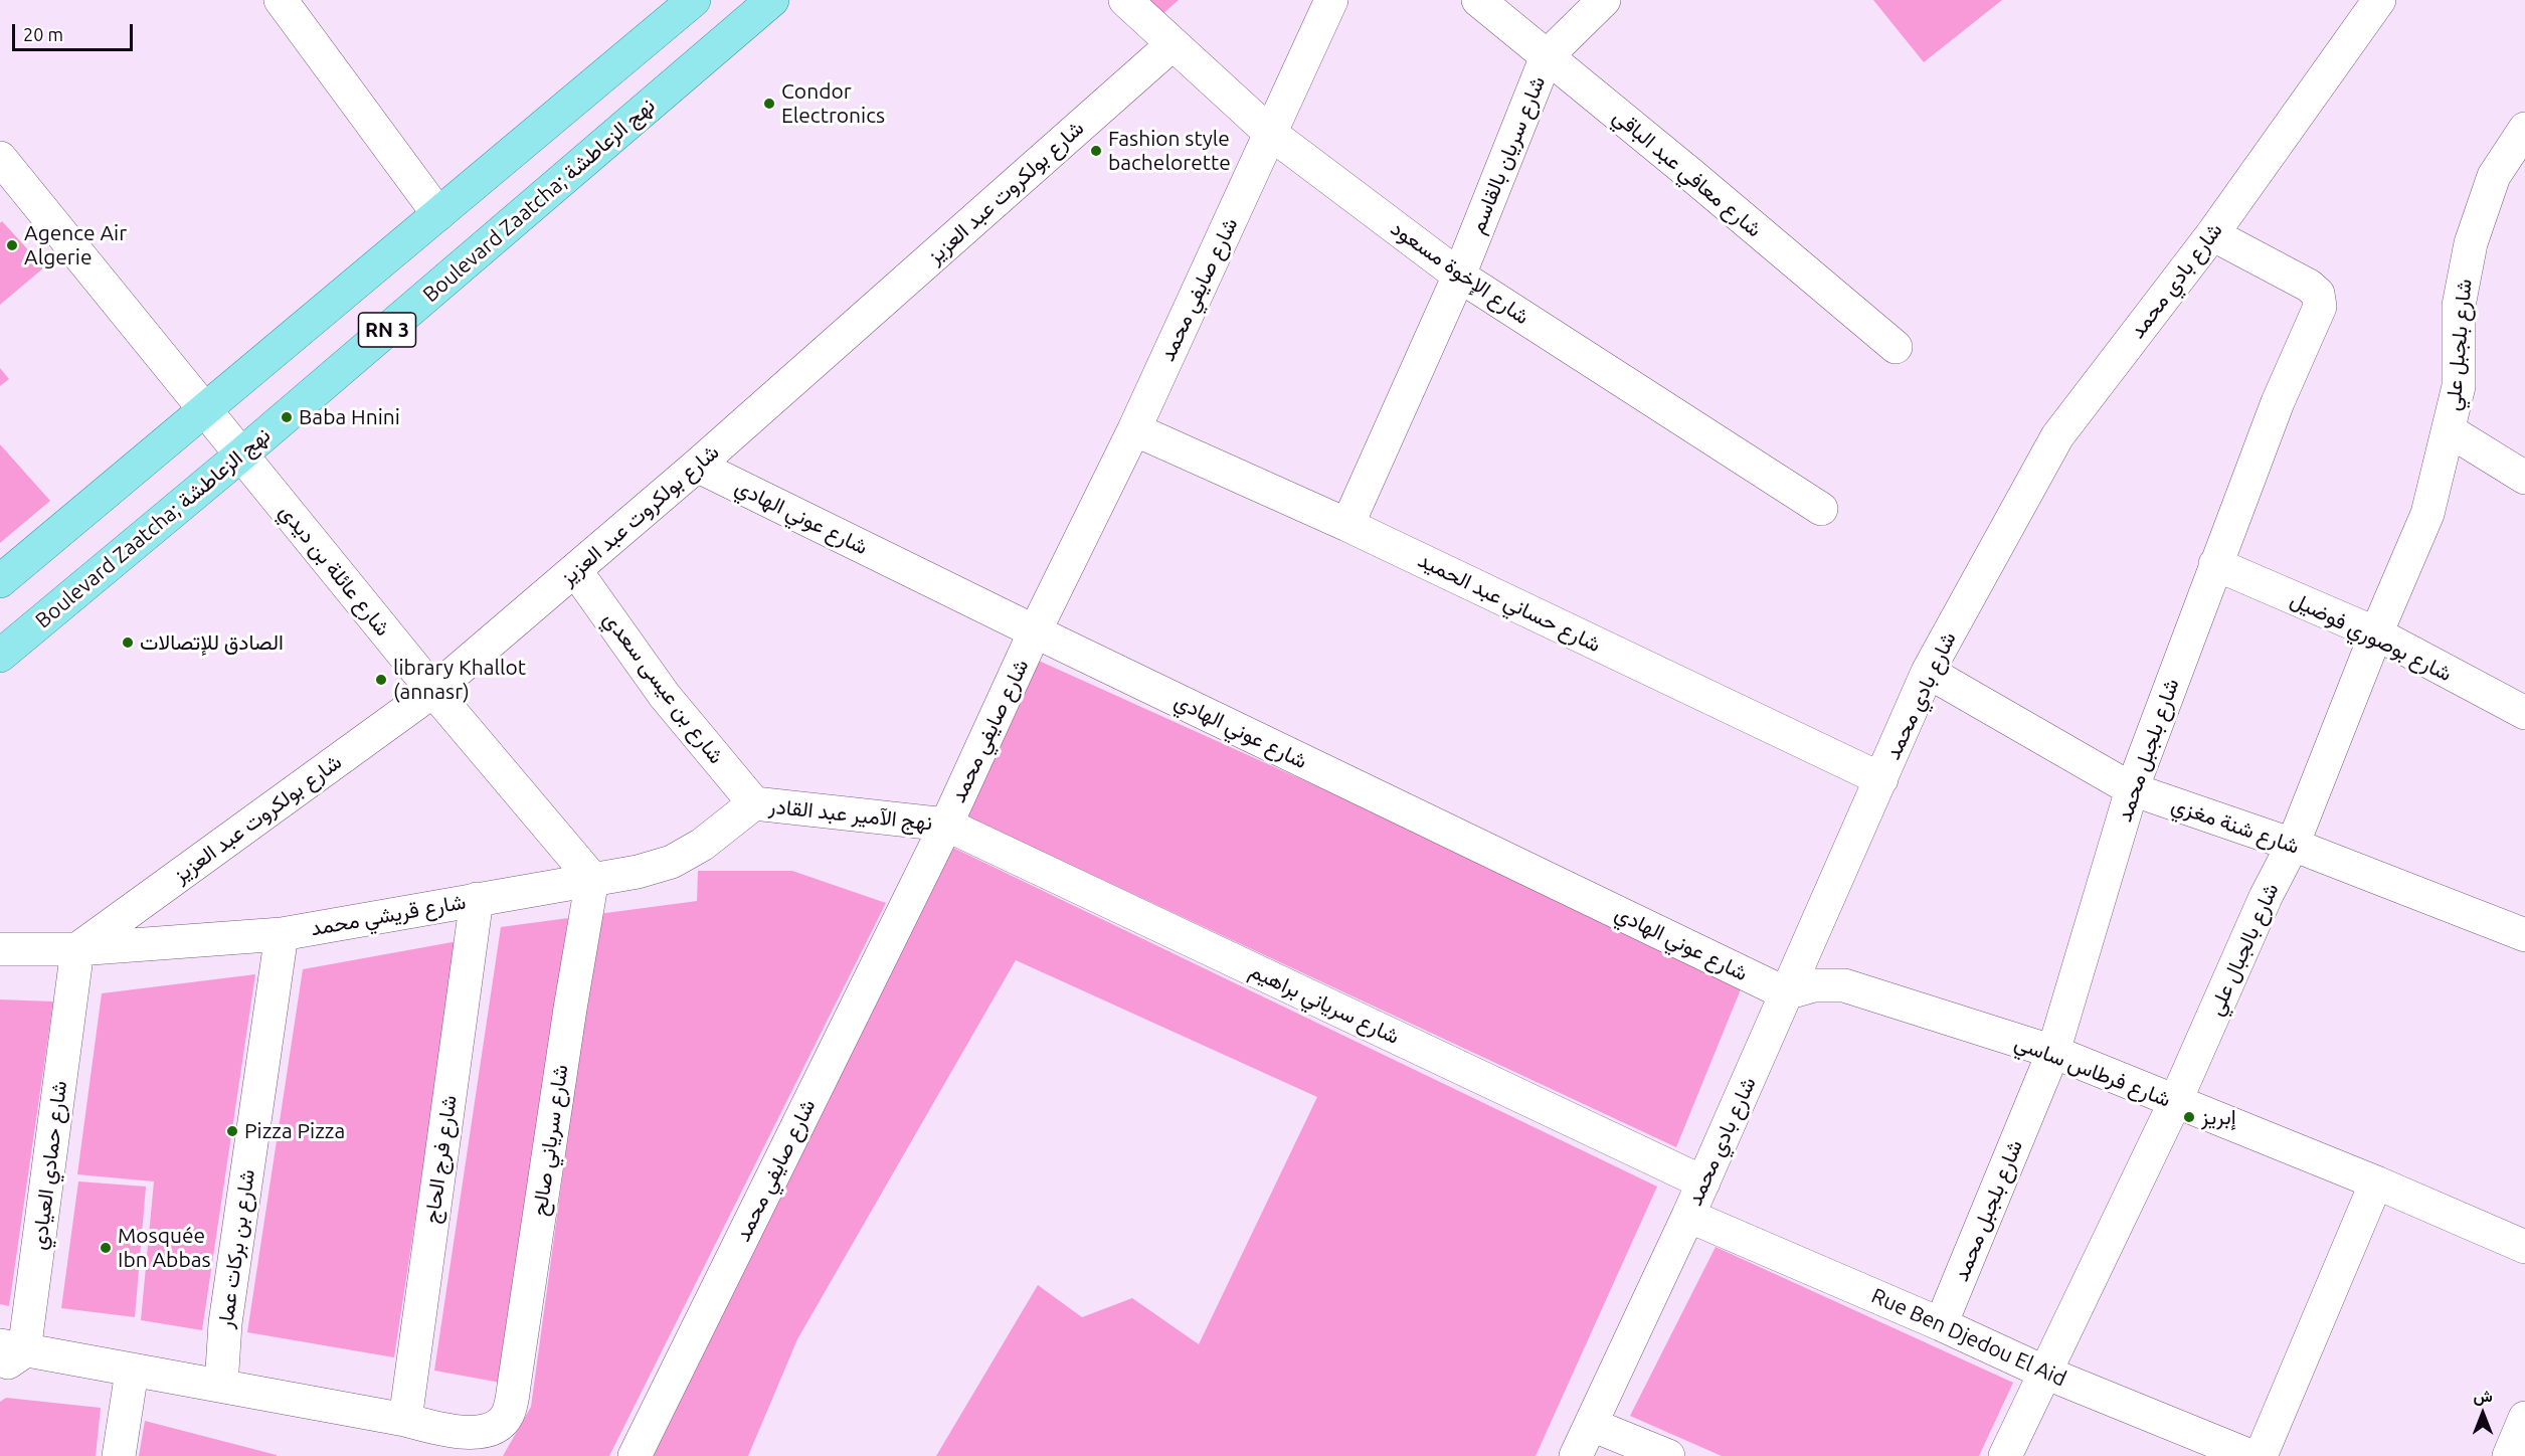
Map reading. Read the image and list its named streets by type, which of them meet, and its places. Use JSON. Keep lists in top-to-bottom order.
{
  "streets": {
    "main road": ["Boulevard Zaatcha; نهج الزعاطشة", "RN 3"],
    "street": [
      "شارع سريان بالقاسم",
      "شارع معافي عبد الباقي",
      "شارع بولكروت عبد العزيز",
      "شارع الإخوة مسعود",
      "شارع بادي محمد",
      "شارع صايفي محمد",
      "شارع بلجبل علي",
      "شارع عوني الهادي",
      "شارع عائلة بن ديدي",
      "شارع حساني عبد الحميد",
      "شارع بوصوري فوضيل",
      "شارع بن عيسى سعدي",
      "شارع بلجبل محمد",
      "نهج الآمير عبد القادر",
      "شارع شنة مغزي",
      "شارع قريشي محمد",
      "شارع بالجبال علي",
      "شارع سرياني براهيم",
      "شارع فرطاس ساسي",
      "شارع سرياني صالح",
      "شارع فرج الحاج",
      "شارع حمادي العيادي",
      "شارع بن بركات عمار",
      "Rue Ben Djedou El Aid"
    ]
  },
  "crossings": [
    ["شارع سريان بالقاسم", "شارع معافي عبد الباقي"],
    ["شارع سريان بالقاسم", "شارع الإخوة مسعود"],
    ["شارع سريان بالقاسم", "شارع حساني عبد الحميد"],
    ["شارع بولكروت عبد العزيز", "شارع الإخوة مسعود"],
    ["شارع بولكروت عبد العزيز", "شارع عوني الهادي"],
    ["شارع بولكروت عبد العزيز", "شارع عائلة بن ديدي"],
    ["شارع بولكروت عبد العزيز", "شارع بن عيسى سعدي"],
    ["شارع بولكروت عبد العزيز", "شارع قريشي محمد"],
    ["شارع بولكروت عبد العزيز", "شارع حمادي العيادي"],
    ["Boulevard Zaatcha; نهج الزعاطشة", "شارع عائلة بن ديدي"],
    ["شارع الإخوة مسعود", "شارع صايفي محمد"],
    ["شارع بادي محمد", "شارع عوني الهادي"],
    ["شارع بادي محمد", "شارع حساني عبد الحميد"],
    ["شارع بادي محمد", "شارع بلجبل محمد"],
    ["شارع بادي محمد", "شارع شنة مغزي"],
    ["شارع بادي محمد", "شارع سرياني براهيم"],
    ["شارع بادي محمد", "شارع فرطاس ساسي"],
    ["شارع بادي محمد", "Rue Ben Djedou El Aid"],
    ["شارع صايفي محمد", "شارع عوني الهادي"],
    ["شارع صايفي محمد", "شارع حساني عبد الحميد"],
    ["شارع صايفي محمد", "نهج الآمير عبد القادر"],
    ["شارع صايفي محمد", "شارع سرياني براهيم"],
    ["RN 3", "شارع عائلة بن ديدي"],
    ["شارع بلجبل علي", "شارع بالجبال علي"],
    ["شارع عوني الهادي", "شارع فرطاس ساسي"],
    ["شارع عائلة بن ديدي", "شارع قريشي محمد"],
    ["شارع عائلة بن ديدي", "شارع سرياني صالح"],
    ["شارع بوصوري فوضيل", "شارع بلجبل محمد"],
    ["شارع بوصوري فوضيل", "شارع بالجبال علي"],
    ["شارع بن عيسى سعدي", "نهج الآمير عبد القادر"],
    ["شارع بن عيسى سعدي", "شارع قريشي محمد"],
    ["شارع بلجبل محمد", "شارع شنة مغزي"],
    ["شارع بلجبل محمد", "شارع فرطاس ساسي"],
    ["شارع بلجبل محمد", "Rue Ben Djedou El Aid"],
    ["نهج الآمير عبد القادر", "شارع قريشي محمد"],
    ["نهج الآمير عبد القادر", "شارع سرياني براهيم"],
    ["شارع شنة مغزي", "شارع بالجبال علي"],
    ["شارع قريشي محمد", "شارع سرياني صالح"],
    ["شارع قريشي محمد", "شارع فرج الحاج"],
    ["شارع قريشي محمد", "شارع حمادي العيادي"],
    ["شارع قريشي محمد", "شارع بن بركات عمار"],
    ["شارع بالجبال علي", "شارع فرطاس ساسي"],
    ["شارع بالجبال علي", "Rue Ben Djedou El Aid"],
    ["شارع سرياني صالح", "شارع فرج الحاج"]
  ],
  "places": [
    "Condor Electronics",
    "Fashion style bachelorette",
    "Agence Air Algerie",
    "Baba Hnini",
    "الصادق للإتصالات",
    "library Khallot (annasr)",
    "إبريز",
    "Pizza Pizza",
    "Mosquée Ibn Abbas"
  ],
  "scale_bar": "20 m",
  "north": "top"
}
